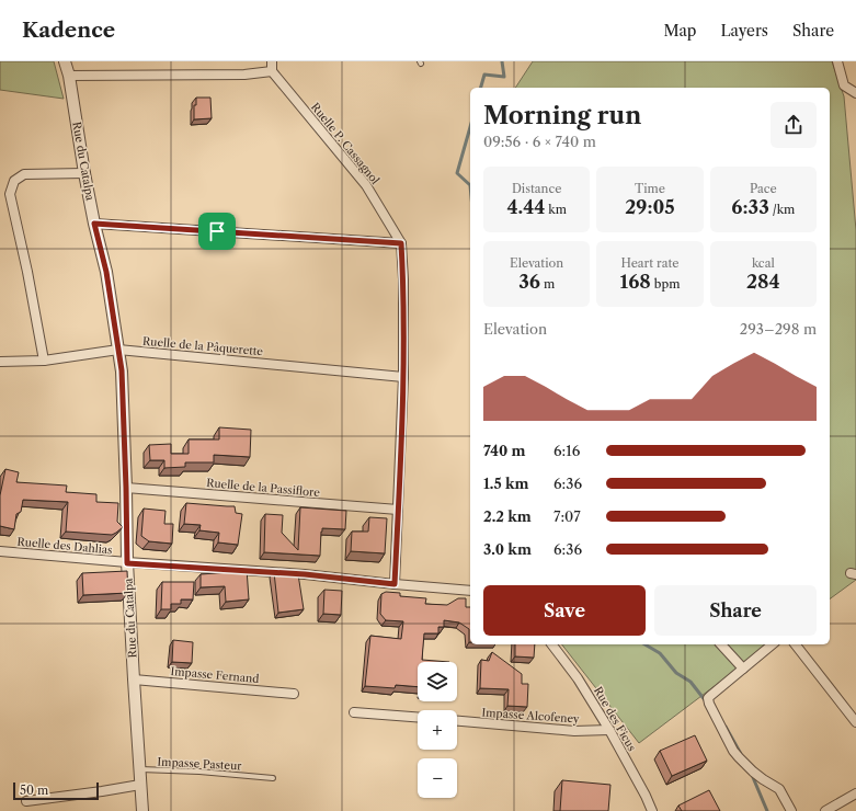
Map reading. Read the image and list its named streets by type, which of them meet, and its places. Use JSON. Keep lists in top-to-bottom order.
{
  "streets": {
    "street": [
      "Ruelle P. Cassagnol",
      "Rue du Catalpa",
      "Ruelle de la Pâquerette",
      "Ruelle de la Passiflore",
      "Ruelle des Dahlias",
      "Impasse Fernand",
      "Impasse Alcofeney",
      "Rue des Ficus"
    ],
    "lane": ["Impasse Pasteur"]
  },
  "crossings": [
    ["Ruelle P. Cassagnol", "Ruelle de la Pâquerette"],
    ["Ruelle P. Cassagnol", "Ruelle de la Passiflore"],
    ["Rue du Catalpa", "Ruelle de la Pâquerette"],
    ["Rue du Catalpa", "Ruelle de la Passiflore"],
    ["Rue du Catalpa", "Ruelle des Dahlias"],
    ["Rue du Catalpa", "Impasse Fernand"],
    ["Rue du Catalpa", "Impasse Pasteur"],
    ["Impasse Alcofeney", "Rue des Ficus"]
  ],
  "scale_bar": "50 m",
  "page": {
    "header": "Kadence",
    "nav": ["Map", "Layers", "Share"],
    "heading": ["Morning run", "09:56 · 6 × 740 m"],
    "stats": [
      ["Distance", "4.44 km"],
      ["Time", "29:05"],
      ["Pace", "6:33 /km"],
      ["Elevation", "36 m"],
      ["Heart rate", "168 bpm"],
      ["kcal", "284"]
    ],
    "chart": ["Elevation", "293–298 m"],
    "list": [
      {
        "name": "740 m",
        "note": "6:16"
      },
      {
        "name": "1.5 km",
        "note": "6:36"
      },
      {
        "name": "2.2 km",
        "note": "7:07"
      },
      {
        "name": "3.0 km",
        "note": "6:36"
      }
    ],
    "buttons": ["Save", "Share"],
    "map_buttons": ["+", "−"],
    "scale": "50 m"
  }
}
